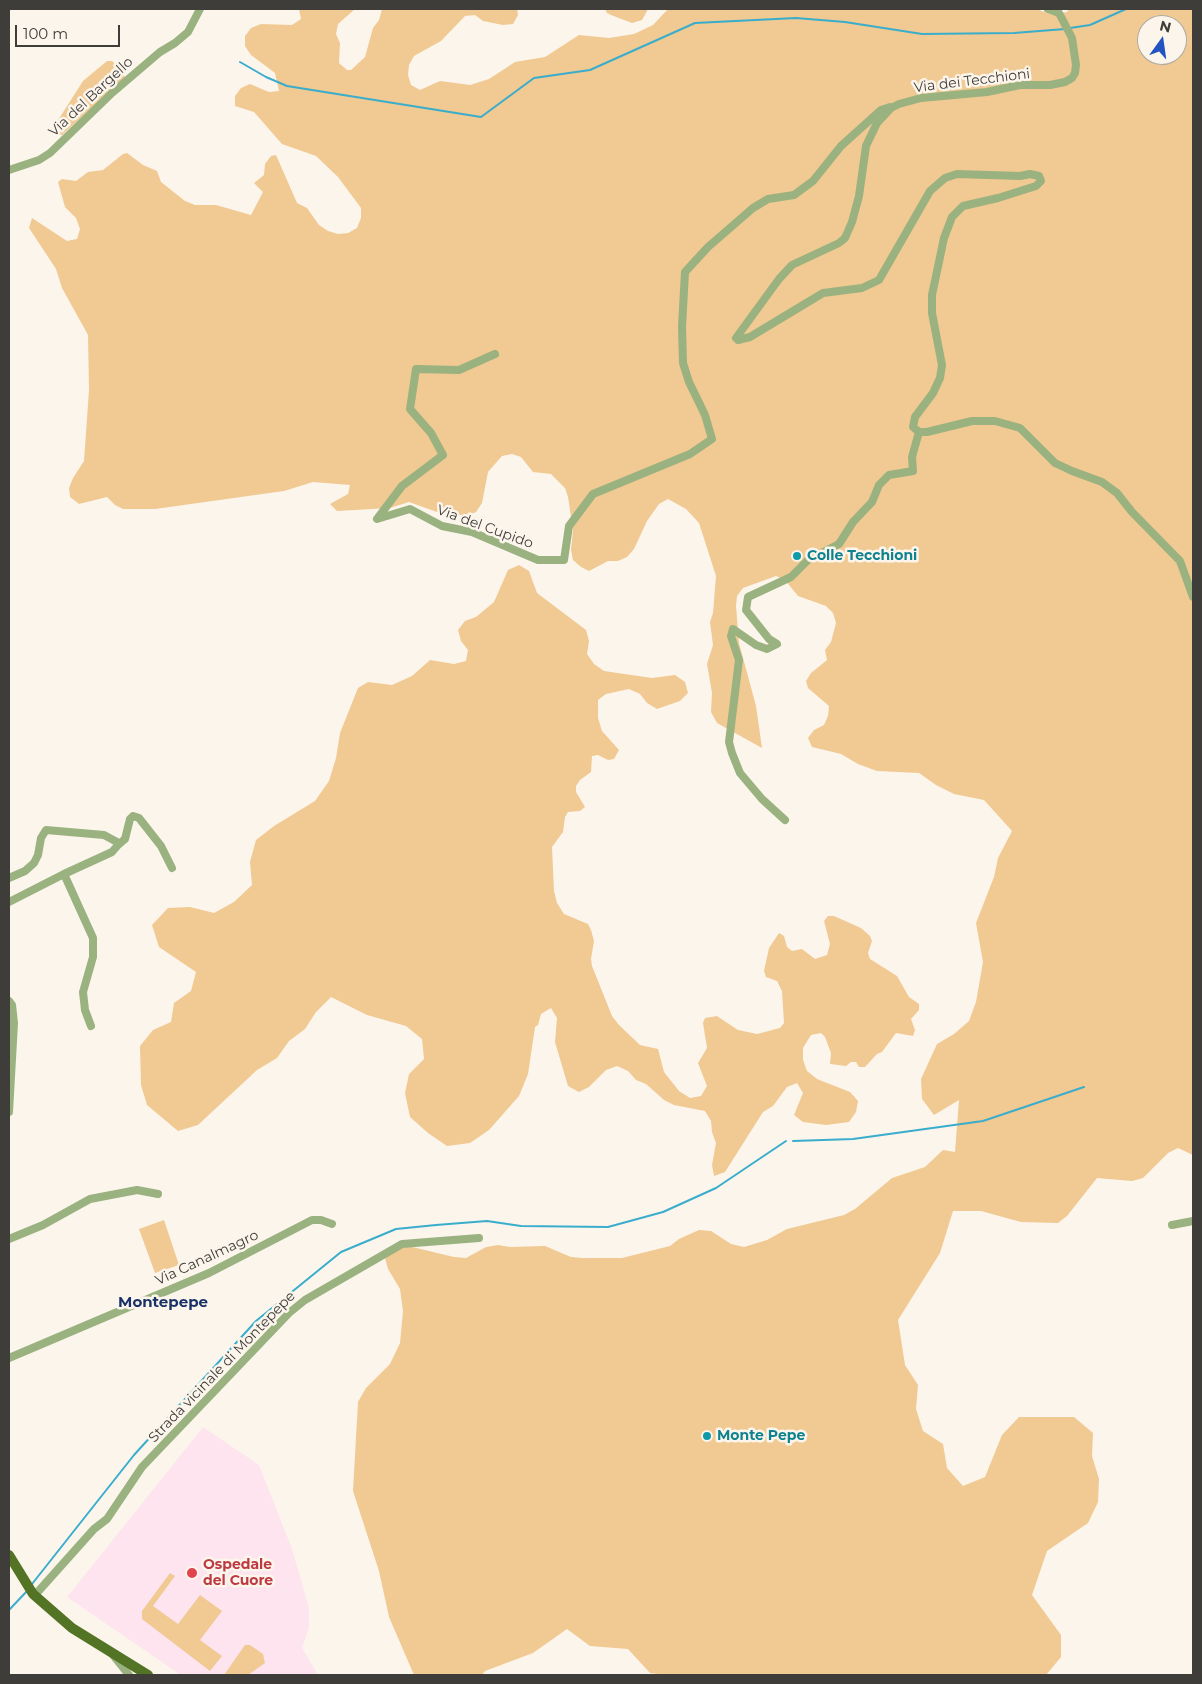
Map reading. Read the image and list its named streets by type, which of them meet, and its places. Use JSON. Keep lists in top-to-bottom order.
{
  "streets": {
    "street": [
      "Via dei Tecchioni",
      "Via del Bargello",
      "Via del Cupido",
      "Via Canalmagro",
      "Strada vicinale di Montepepe"
    ]
  },
  "crossings": [
    ["Via dei Tecchioni", "Via del Cupido"]
  ],
  "districts": ["Montepepe"],
  "places": ["Colle Tecchioni", "Monte Pepe", "Ospedale del Cuore"],
  "scale_bar": "100 m",
  "north": "top"
}
